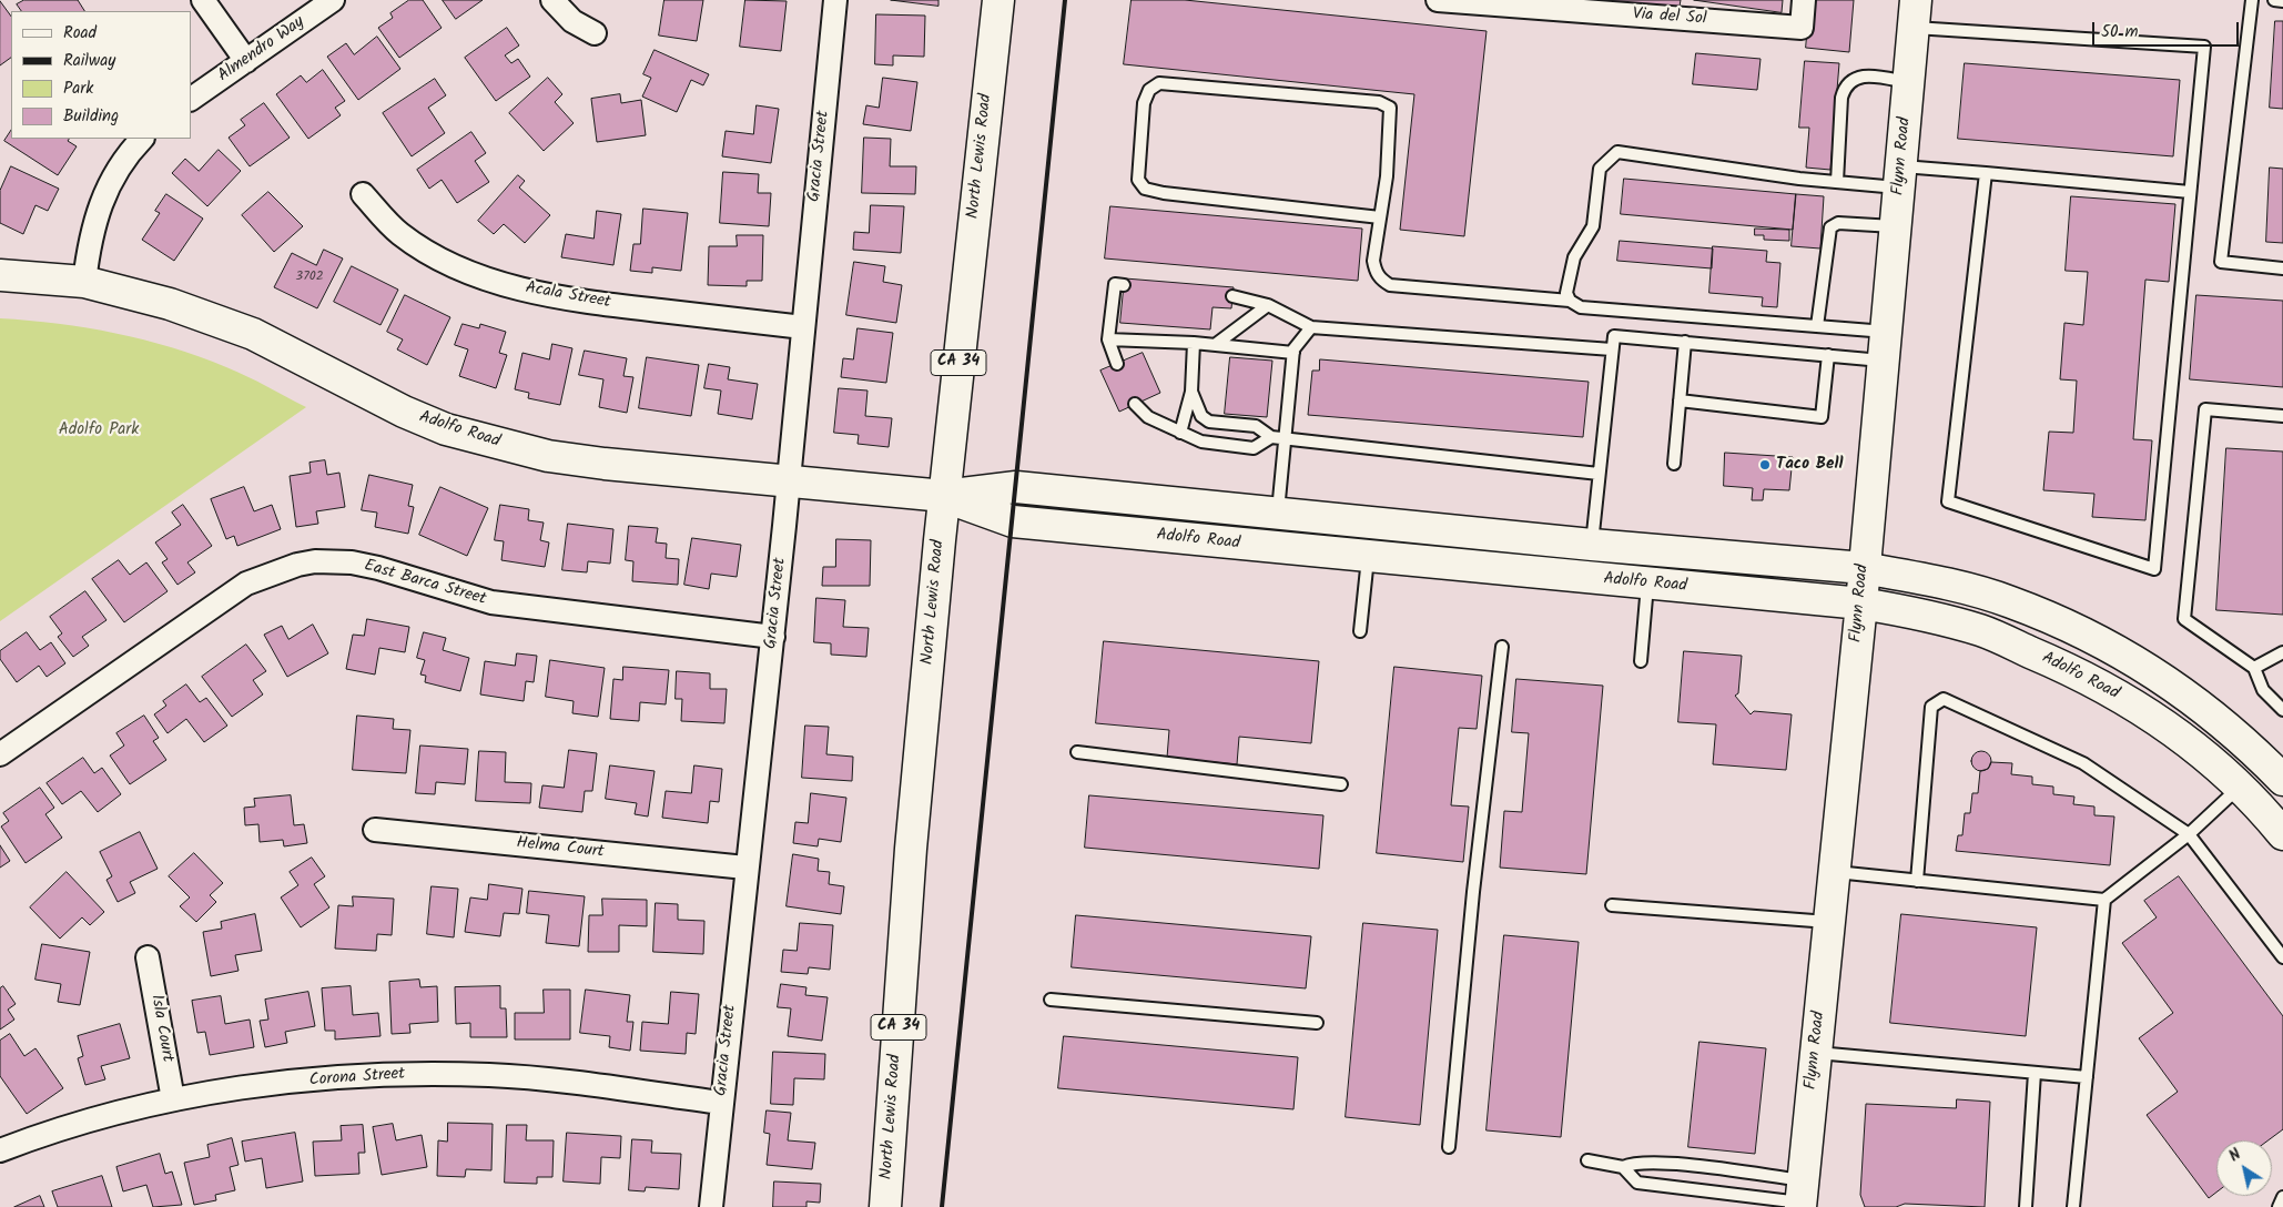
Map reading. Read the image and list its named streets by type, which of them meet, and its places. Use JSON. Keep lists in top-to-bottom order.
{
  "streets": {
    "main road": [
      "North Lewis Road",
      "Flynn Road",
      "CA 34",
      "Adolfo Road"
    ],
    "street": [
      "Via del Sol",
      "Almendro Way",
      "Gracia Street",
      "Acala Street",
      "East Barca Street",
      "Helma Court",
      "Isla Court",
      "Corona Street"
    ]
  },
  "crossings": [
    ["Gracia Street", "Acala Street"],
    ["Gracia Street", "Adolfo Road"],
    ["Gracia Street", "East Barca Street"],
    ["Gracia Street", "Helma Court"],
    ["Gracia Street", "Corona Street"],
    ["North Lewis Road", "Adolfo Road"],
    ["Flynn Road", "Adolfo Road"],
    ["Isla Court", "Corona Street"]
  ],
  "parks": ["Adolfo Park"],
  "places": ["Taco Bell"],
  "house_numbers": ["3702"],
  "legend": [
    "Road",
    "Railway",
    "Park",
    "Building"
  ],
  "scale_bar": "50 m",
  "north": "top left"
}
